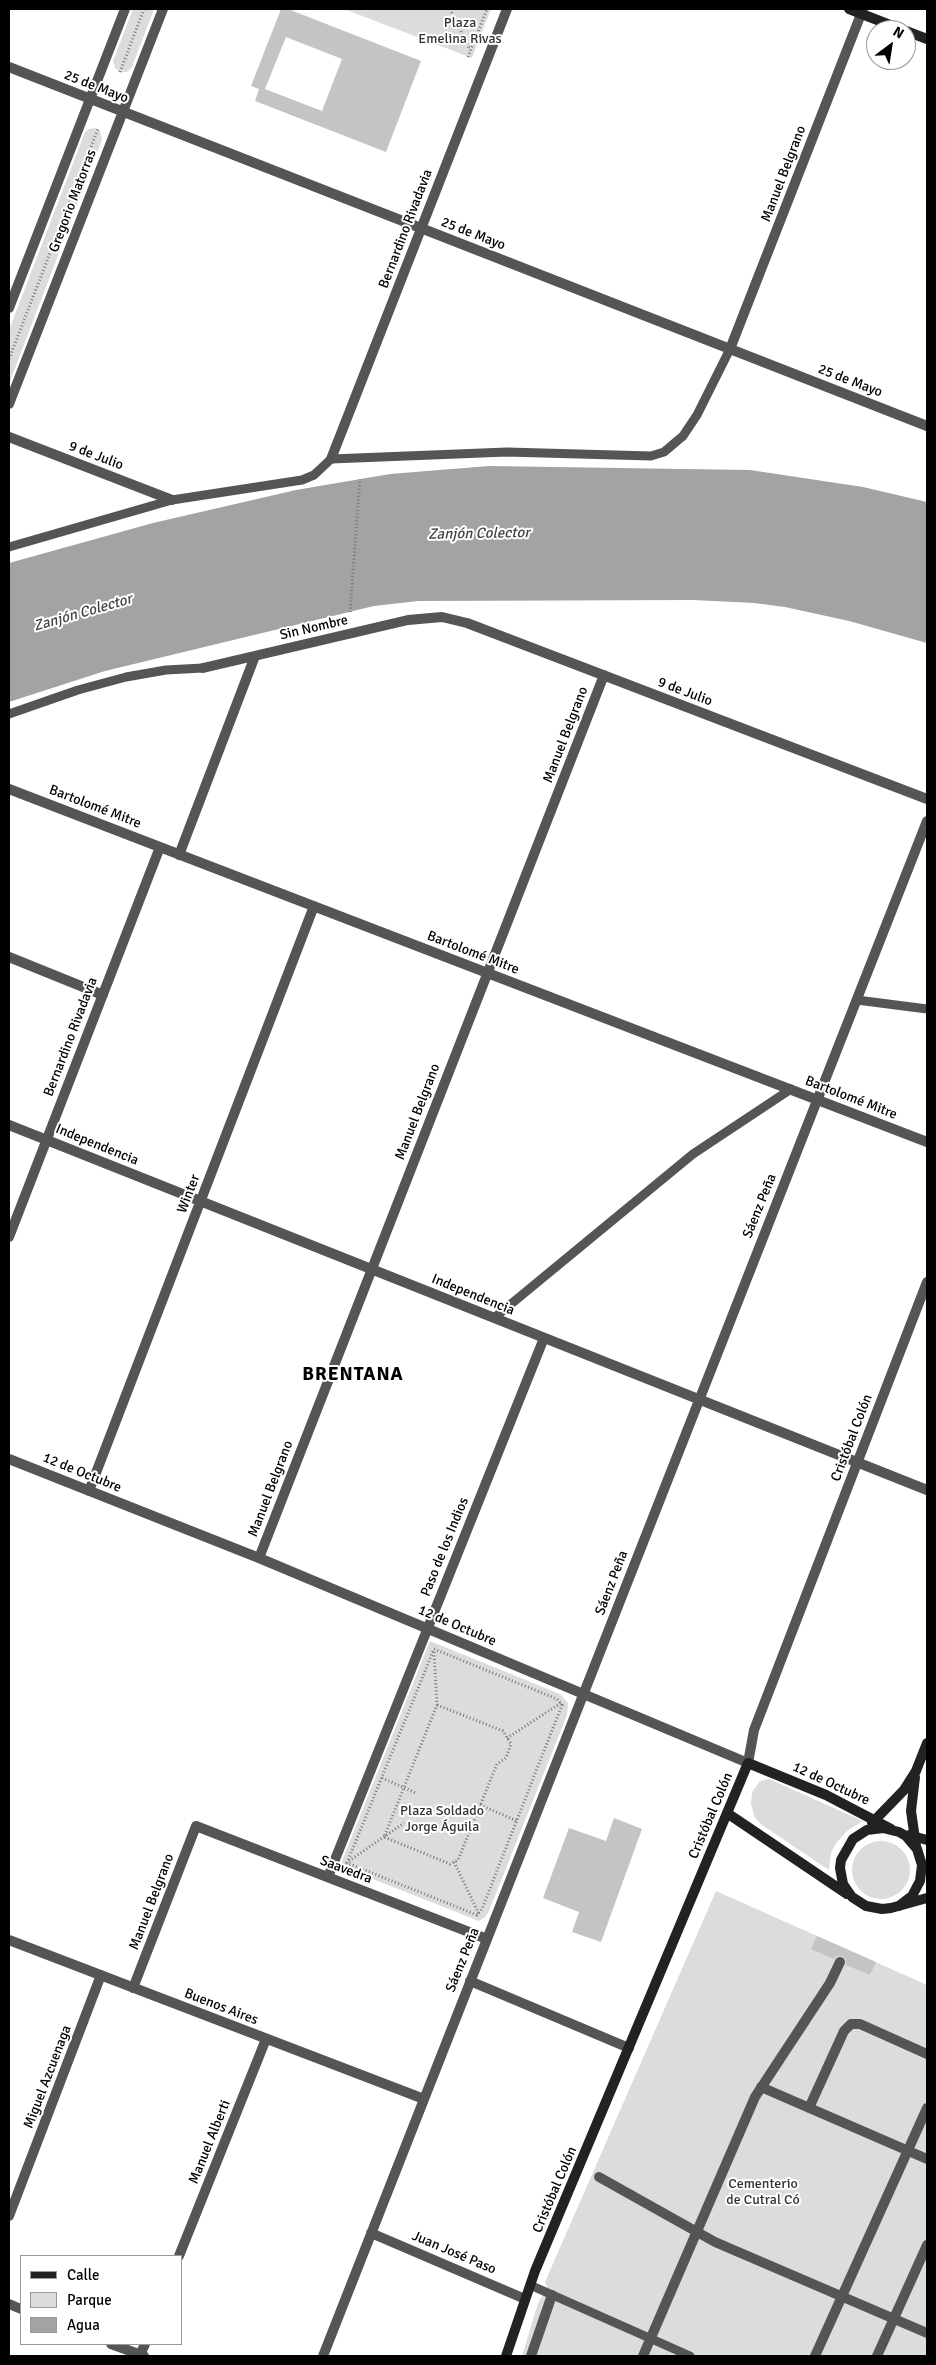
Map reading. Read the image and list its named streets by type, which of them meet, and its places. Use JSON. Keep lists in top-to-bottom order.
{
  "streets": {
    "main road": ["Cristóbal Colón", "12 de Octubre"],
    "street": [
      "25 de Mayo",
      "Manuel Belgrano",
      "Gregorio Matorras",
      "Bernardino Rivadavia",
      "9 de Julio",
      "Sin Nombre",
      "Bartolomé Mitre",
      "Independencia",
      "Winter",
      "Sáenz Peña",
      "Paso de los Indios",
      "Saavedra",
      "Buenos Aires",
      "Miguel Azcuenaga",
      "Manuel Alberti",
      "Juan José Paso"
    ]
  },
  "crossings": [
    ["25 de Mayo", "Manuel Belgrano"],
    ["25 de Mayo", "Gregorio Matorras"],
    ["25 de Mayo", "Bernardino Rivadavia"],
    ["Manuel Belgrano", "9 de Julio"],
    ["Manuel Belgrano", "Bartolomé Mitre"],
    ["Manuel Belgrano", "Independencia"],
    ["Manuel Belgrano", "12 de Octubre"],
    ["Manuel Belgrano", "Saavedra"],
    ["Manuel Belgrano", "Buenos Aires"],
    ["Bernardino Rivadavia", "Bartolomé Mitre"],
    ["Bernardino Rivadavia", "Independencia"],
    ["9 de Julio", "Sin Nombre"],
    ["Bartolomé Mitre", "Winter"],
    ["Bartolomé Mitre", "Sáenz Peña"],
    ["Independencia", "Winter"],
    ["Independencia", "Sáenz Peña"],
    ["Independencia", "Cristóbal Colón"],
    ["Independencia", "Paso de los Indios"],
    ["Winter", "12 de Octubre"],
    ["Sáenz Peña", "12 de Octubre"],
    ["Sáenz Peña", "Saavedra"],
    ["Sáenz Peña", "Buenos Aires"],
    ["Sáenz Peña", "Juan José Paso"],
    ["Cristóbal Colón", "12 de Octubre"],
    ["Cristóbal Colón", "Juan José Paso"],
    ["12 de Octubre", "Paso de los Indios"],
    ["Paso de los Indios", "Saavedra"],
    ["Buenos Aires", "Miguel Azcuenaga"],
    ["Buenos Aires", "Manuel Alberti"]
  ],
  "districts": ["BRENTANA"],
  "water": ["Zanjón Colector"],
  "parks": ["Plaza Emelina Rivas", "Plaza Soldado Jorge Águila", "Cementerio de Cutral Có"],
  "legend": ["Calle", "Parque", "Agua"],
  "north": "top right"
}
